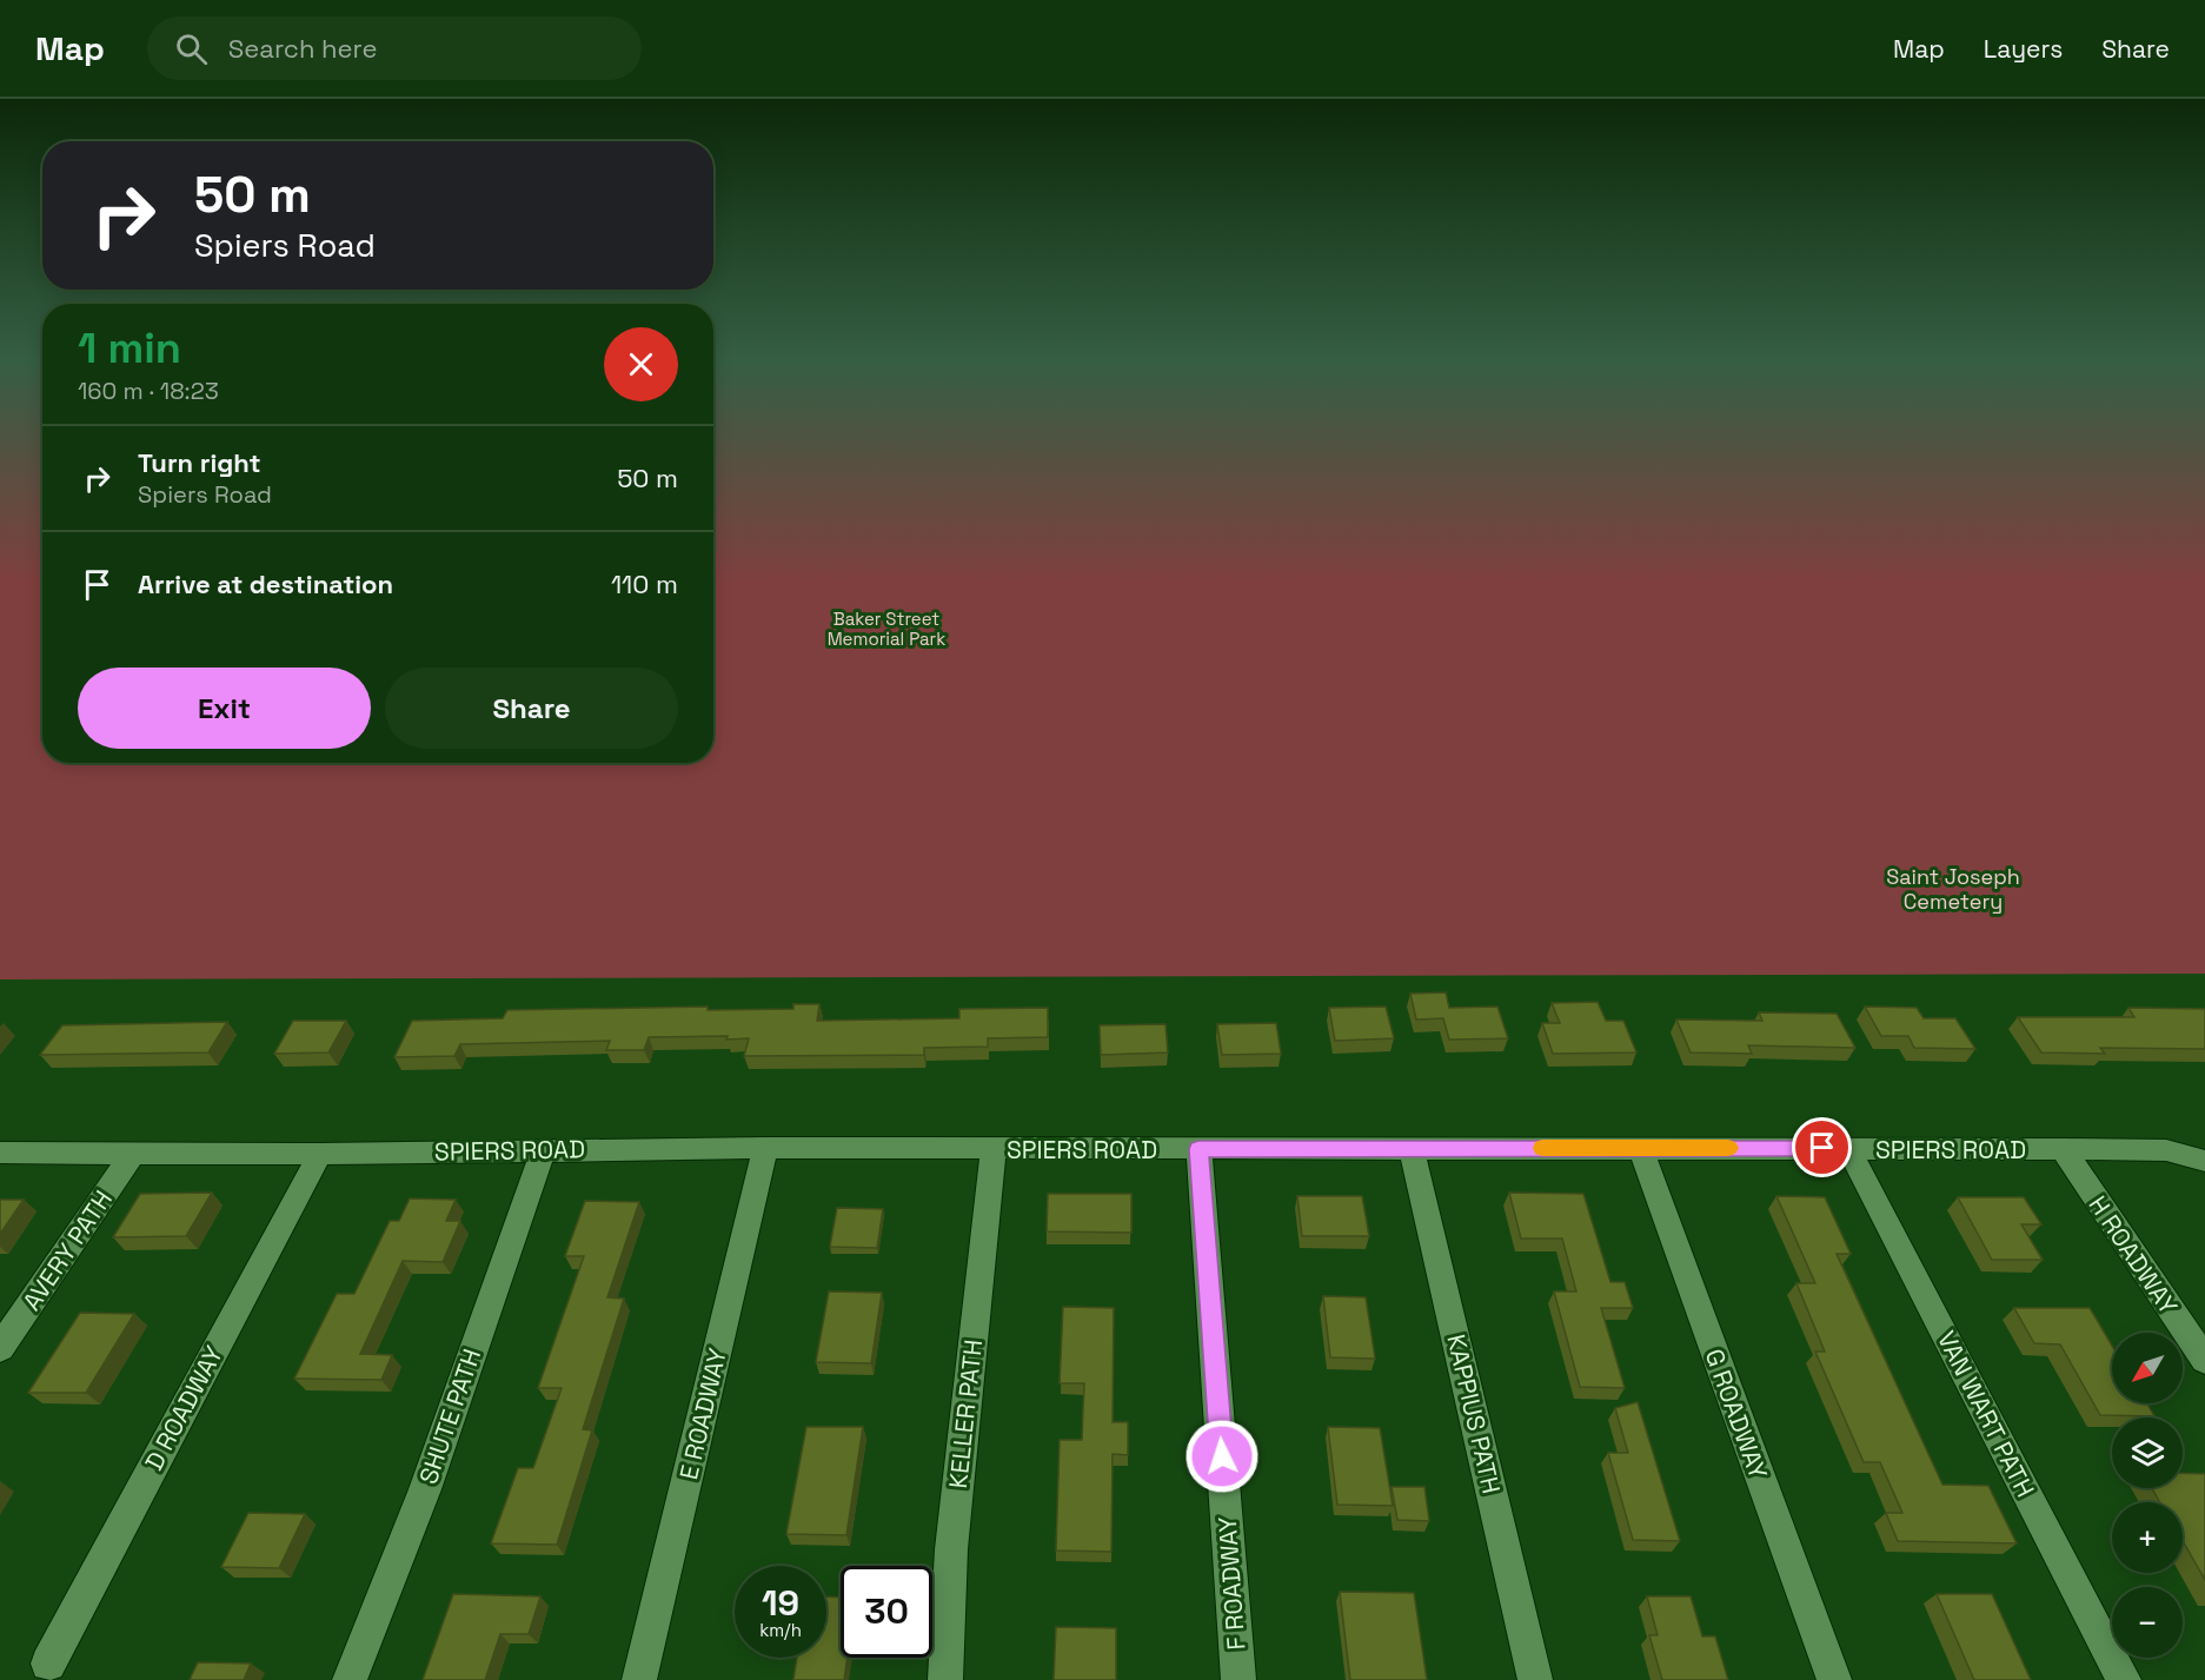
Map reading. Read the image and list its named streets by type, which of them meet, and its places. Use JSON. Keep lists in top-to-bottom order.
{
  "streets": {
    "street": [
      "SPIERS ROAD",
      "AVERY PATH",
      "H ROADWAY",
      "D ROADWAY",
      "E ROADWAY",
      "KELLER PATH",
      "KAPPIUS PATH",
      "G ROADWAY",
      "VAN WART PATH",
      "SHUTE PATH",
      "F ROADWAY"
    ]
  },
  "crossings": [
    ["SPIERS ROAD", "AVERY PATH"],
    ["SPIERS ROAD", "H ROADWAY"],
    ["SPIERS ROAD", "D ROADWAY"],
    ["SPIERS ROAD", "E ROADWAY"],
    ["SPIERS ROAD", "KELLER PATH"],
    ["SPIERS ROAD", "KAPPIUS PATH"],
    ["SPIERS ROAD", "G ROADWAY"],
    ["SPIERS ROAD", "VAN WART PATH"],
    ["SPIERS ROAD", "SHUTE PATH"],
    ["SPIERS ROAD", "F ROADWAY"]
  ],
  "parks": ["Baker Street Memorial Park", "Saint Joseph Cemetery"],
  "north": "bottom left",
  "page": {
    "header": "Map",
    "search": "Search here",
    "nav": ["Map", "Layers", "Share"],
    "turn": ["50 m", "Spiers Road"],
    "heading": ["1 min", "160 m · 18:23"],
    "list": [
      {
        "name": "Turn right",
        "note": "Spiers Road",
        "value": "50 m"
      },
      {
        "name": "Arrive at destination",
        "value": "110 m"
      }
    ],
    "buttons": ["Exit", "Share"],
    "map_buttons": ["+", "−"],
    "speed": "19 km/h",
    "limit": "30"
  }
}
